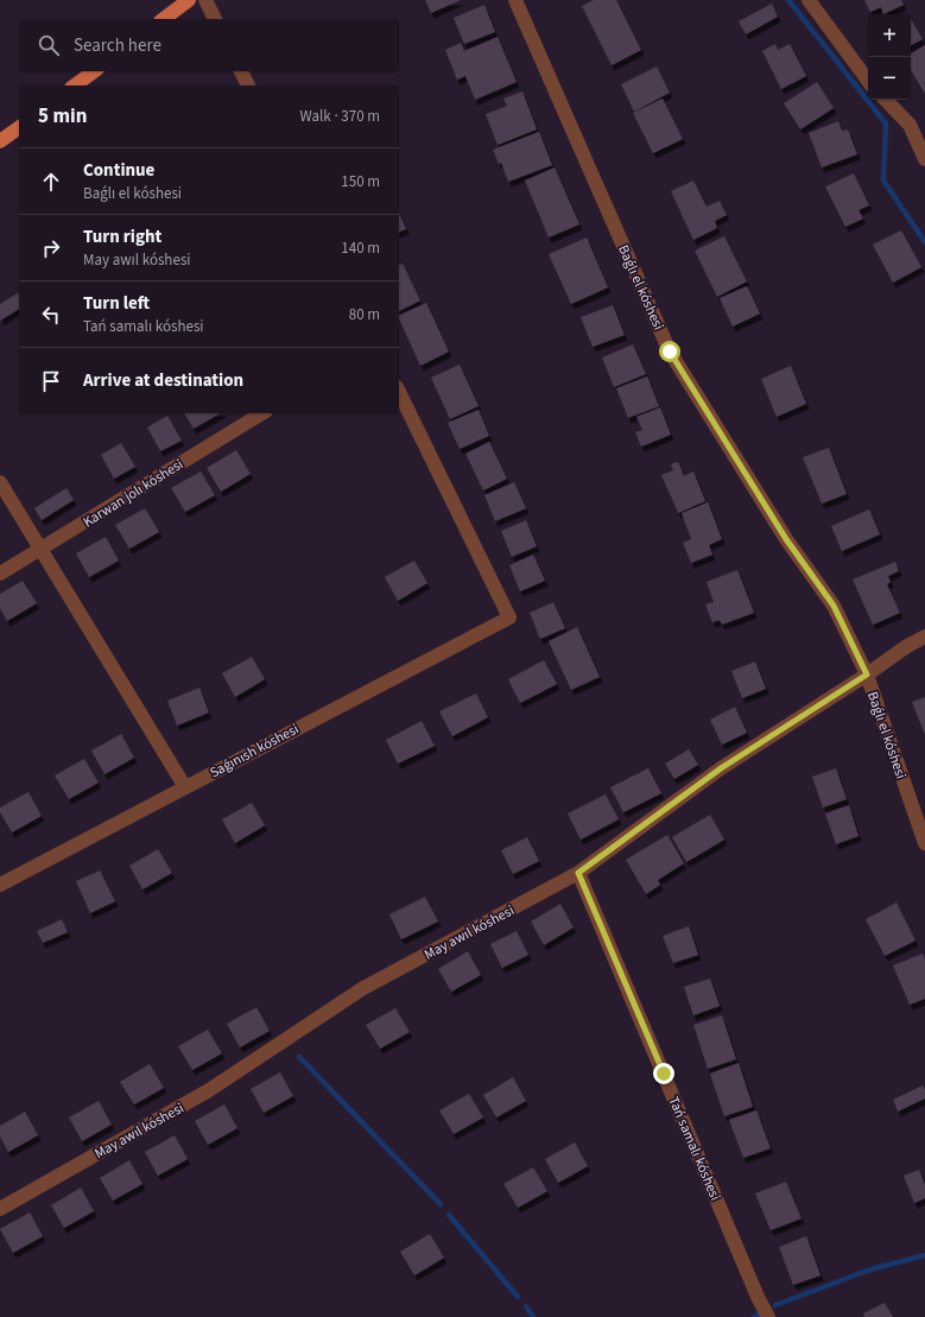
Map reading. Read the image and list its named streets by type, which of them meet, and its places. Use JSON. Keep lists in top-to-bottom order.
{
  "streets": {
    "street": [
      "Baǵlı el kóshesi",
      "Karwan jolı kóshesi",
      "Saǵınısh kóshesi",
      "May awıl kóshesi",
      "Tań samalı kóshesi"
    ]
  },
  "crossings": [
    ["Baǵlı el kóshesi", "May awıl kóshesi"],
    ["May awıl kóshesi", "Tań samalı kóshesi"]
  ],
  "page": {
    "map_buttons": ["+", "−"],
    "search": "Search here",
    "heading": ["5 min", "Walk · 370 m"],
    "list": [
      ["Continue", "Baǵlı el kóshesi", "150 m"],
      ["Turn right", "May awıl kóshesi", "140 m"],
      ["Turn left", "Tań samalı kóshesi", "80 m"],
      "Arrive at destination"
    ]
  }
}
